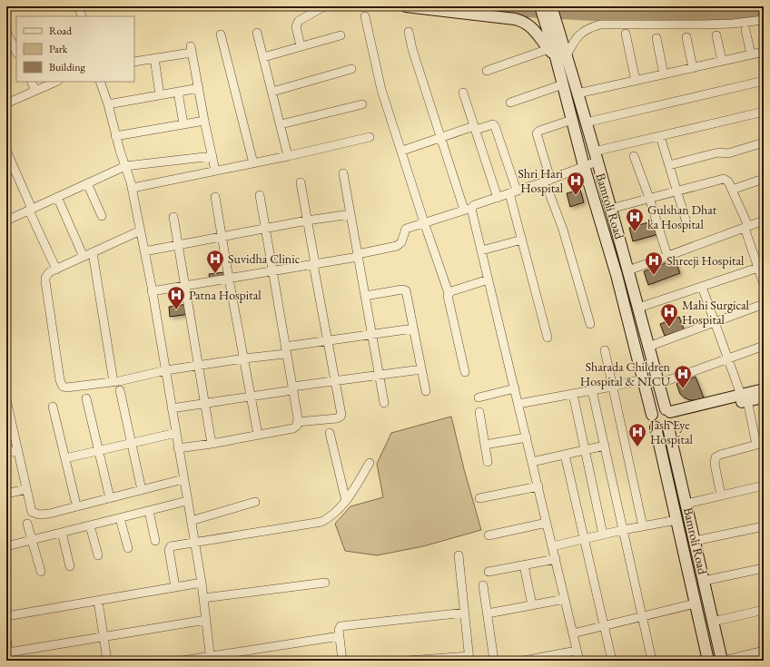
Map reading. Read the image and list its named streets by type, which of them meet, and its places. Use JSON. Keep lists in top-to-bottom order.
{
  "streets": {
    "street": ["Bamroli Road"]
  },
  "places": {
    "hospital": [
      "Shri Hari Hospital",
      "Gulshan Dhat ka Hospital",
      "Suvidha Clinic",
      "Shreeji Hospital",
      "Patna Hospital",
      "Mahi Surgical Hospital",
      "Sharada Children Hospital & NICU",
      "Jash Eye Hospital"
    ]
  },
  "legend": ["Road", "Park", "Building"]
}
